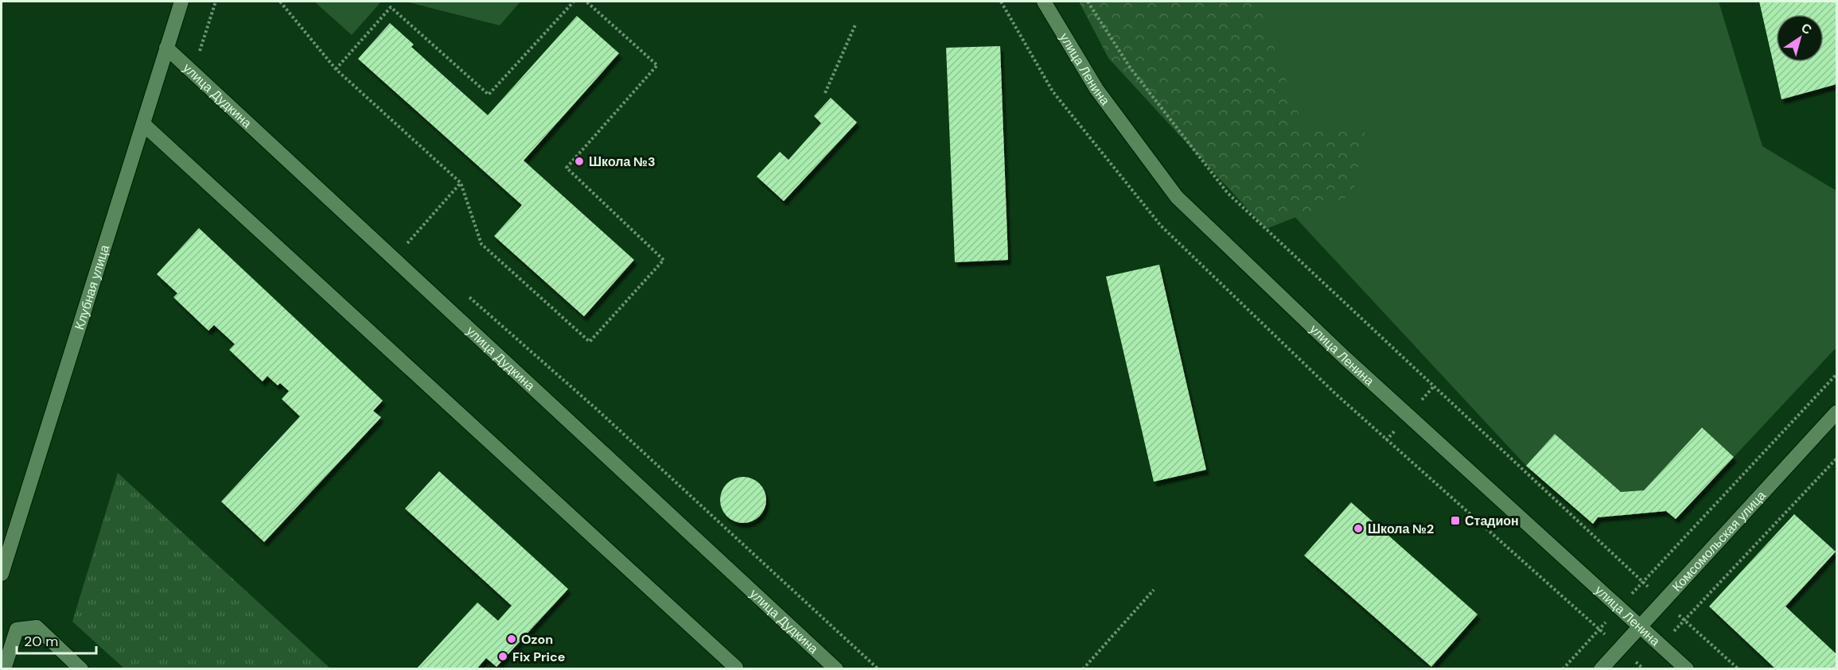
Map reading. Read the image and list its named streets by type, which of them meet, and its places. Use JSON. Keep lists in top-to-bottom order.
{
  "streets": {
    "street": [
      "улица Ленина",
      "улица Дудкина",
      "Клубная улица",
      "Комсомольская улица"
    ]
  },
  "crossings": [
    ["улица Ленина", "Комсомольская улица"],
    ["улица Дудкина", "Клубная улица"]
  ],
  "places": {
    "other": [
      "Школа №3",
      "Школа №2",
      "Ozon",
      "Fix Price"
    ],
    "transit": ["Стадион"]
  },
  "scale_bar": "20 m",
  "north": "top right"
}
